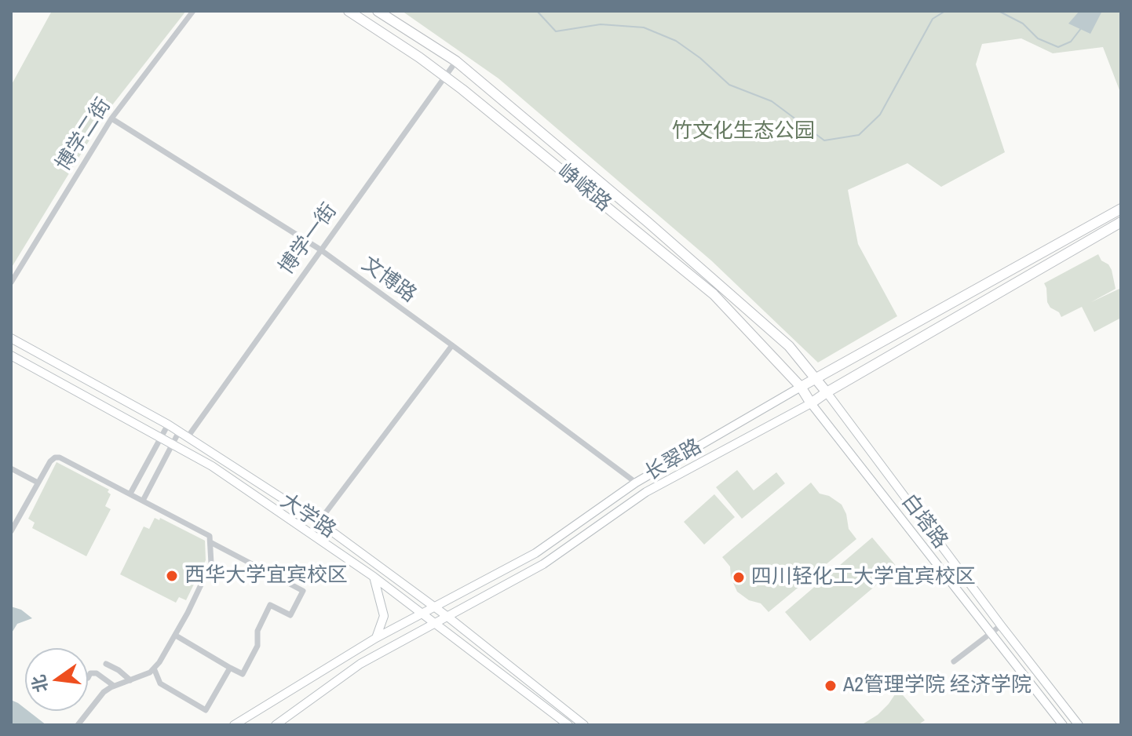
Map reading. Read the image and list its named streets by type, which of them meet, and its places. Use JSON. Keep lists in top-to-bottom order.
{
  "streets": {
    "main road": [
      "峥嵘路",
      "长翠路",
      "大学路",
      "白塔路"
    ],
    "street": ["博学二街", "博学一街", "文博路"]
  },
  "crossings": [
    ["博学二街", "文博路"],
    ["峥嵘路", "博学一街"],
    ["峥嵘路", "长翠路"],
    ["峥嵘路", "白塔路"],
    ["博学一街", "文博路"],
    ["博学一街", "大学路"],
    ["文博路", "长翠路"],
    ["长翠路", "大学路"],
    ["长翠路", "白塔路"]
  ],
  "parks": ["竹文化生态公园"],
  "places": ["西华大学宜宾校区", "四川轻化工大学宜宾校区", "A2管理学院 经济学院"],
  "north": "left"
}
